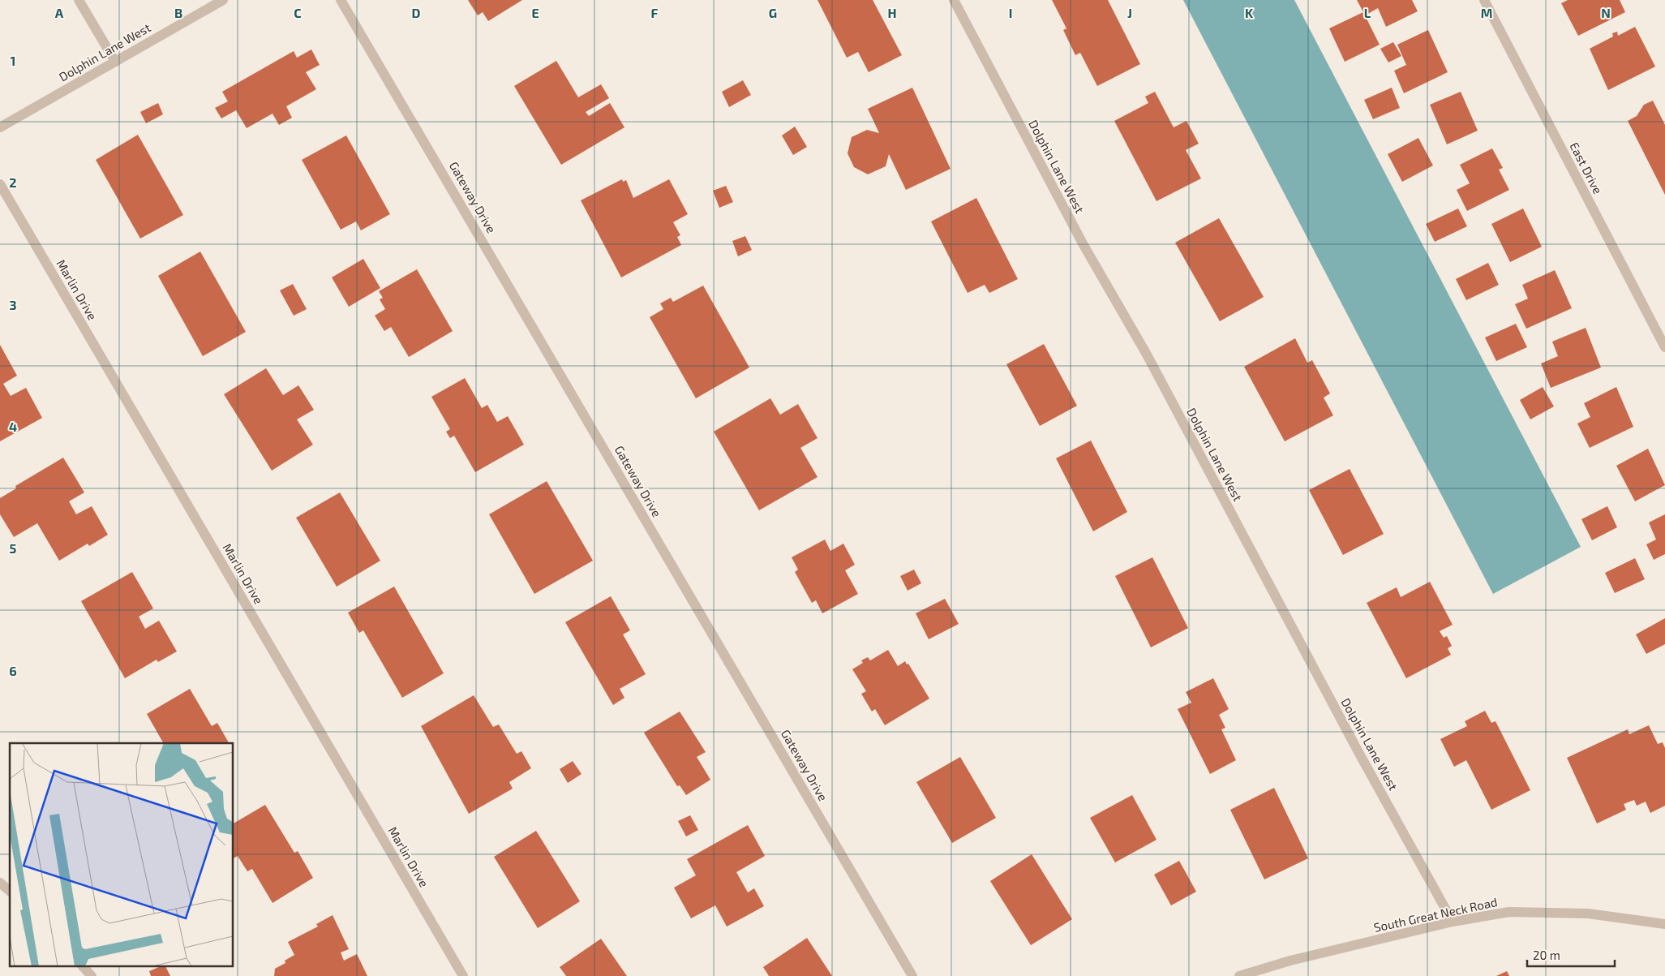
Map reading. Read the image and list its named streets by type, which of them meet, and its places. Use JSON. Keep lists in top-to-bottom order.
{
  "streets": {
    "street": [
      "Dolphin Lane West",
      "East Drive",
      "Gateway Drive",
      "Marlin Drive",
      "South Great Neck Road"
    ]
  },
  "crossings": [
    ["Dolphin Lane West", "South Great Neck Road"]
  ],
  "scale_bar": "20 m",
  "grid": {
    "columns": [
      "A",
      "B",
      "C",
      "D",
      "E",
      "F",
      "G",
      "H",
      "I",
      "J",
      "K",
      "L",
      "M",
      "N"
    ],
    "rows": [
      "1",
      "2",
      "3",
      "4",
      "5",
      "6"
    ]
  }
}
